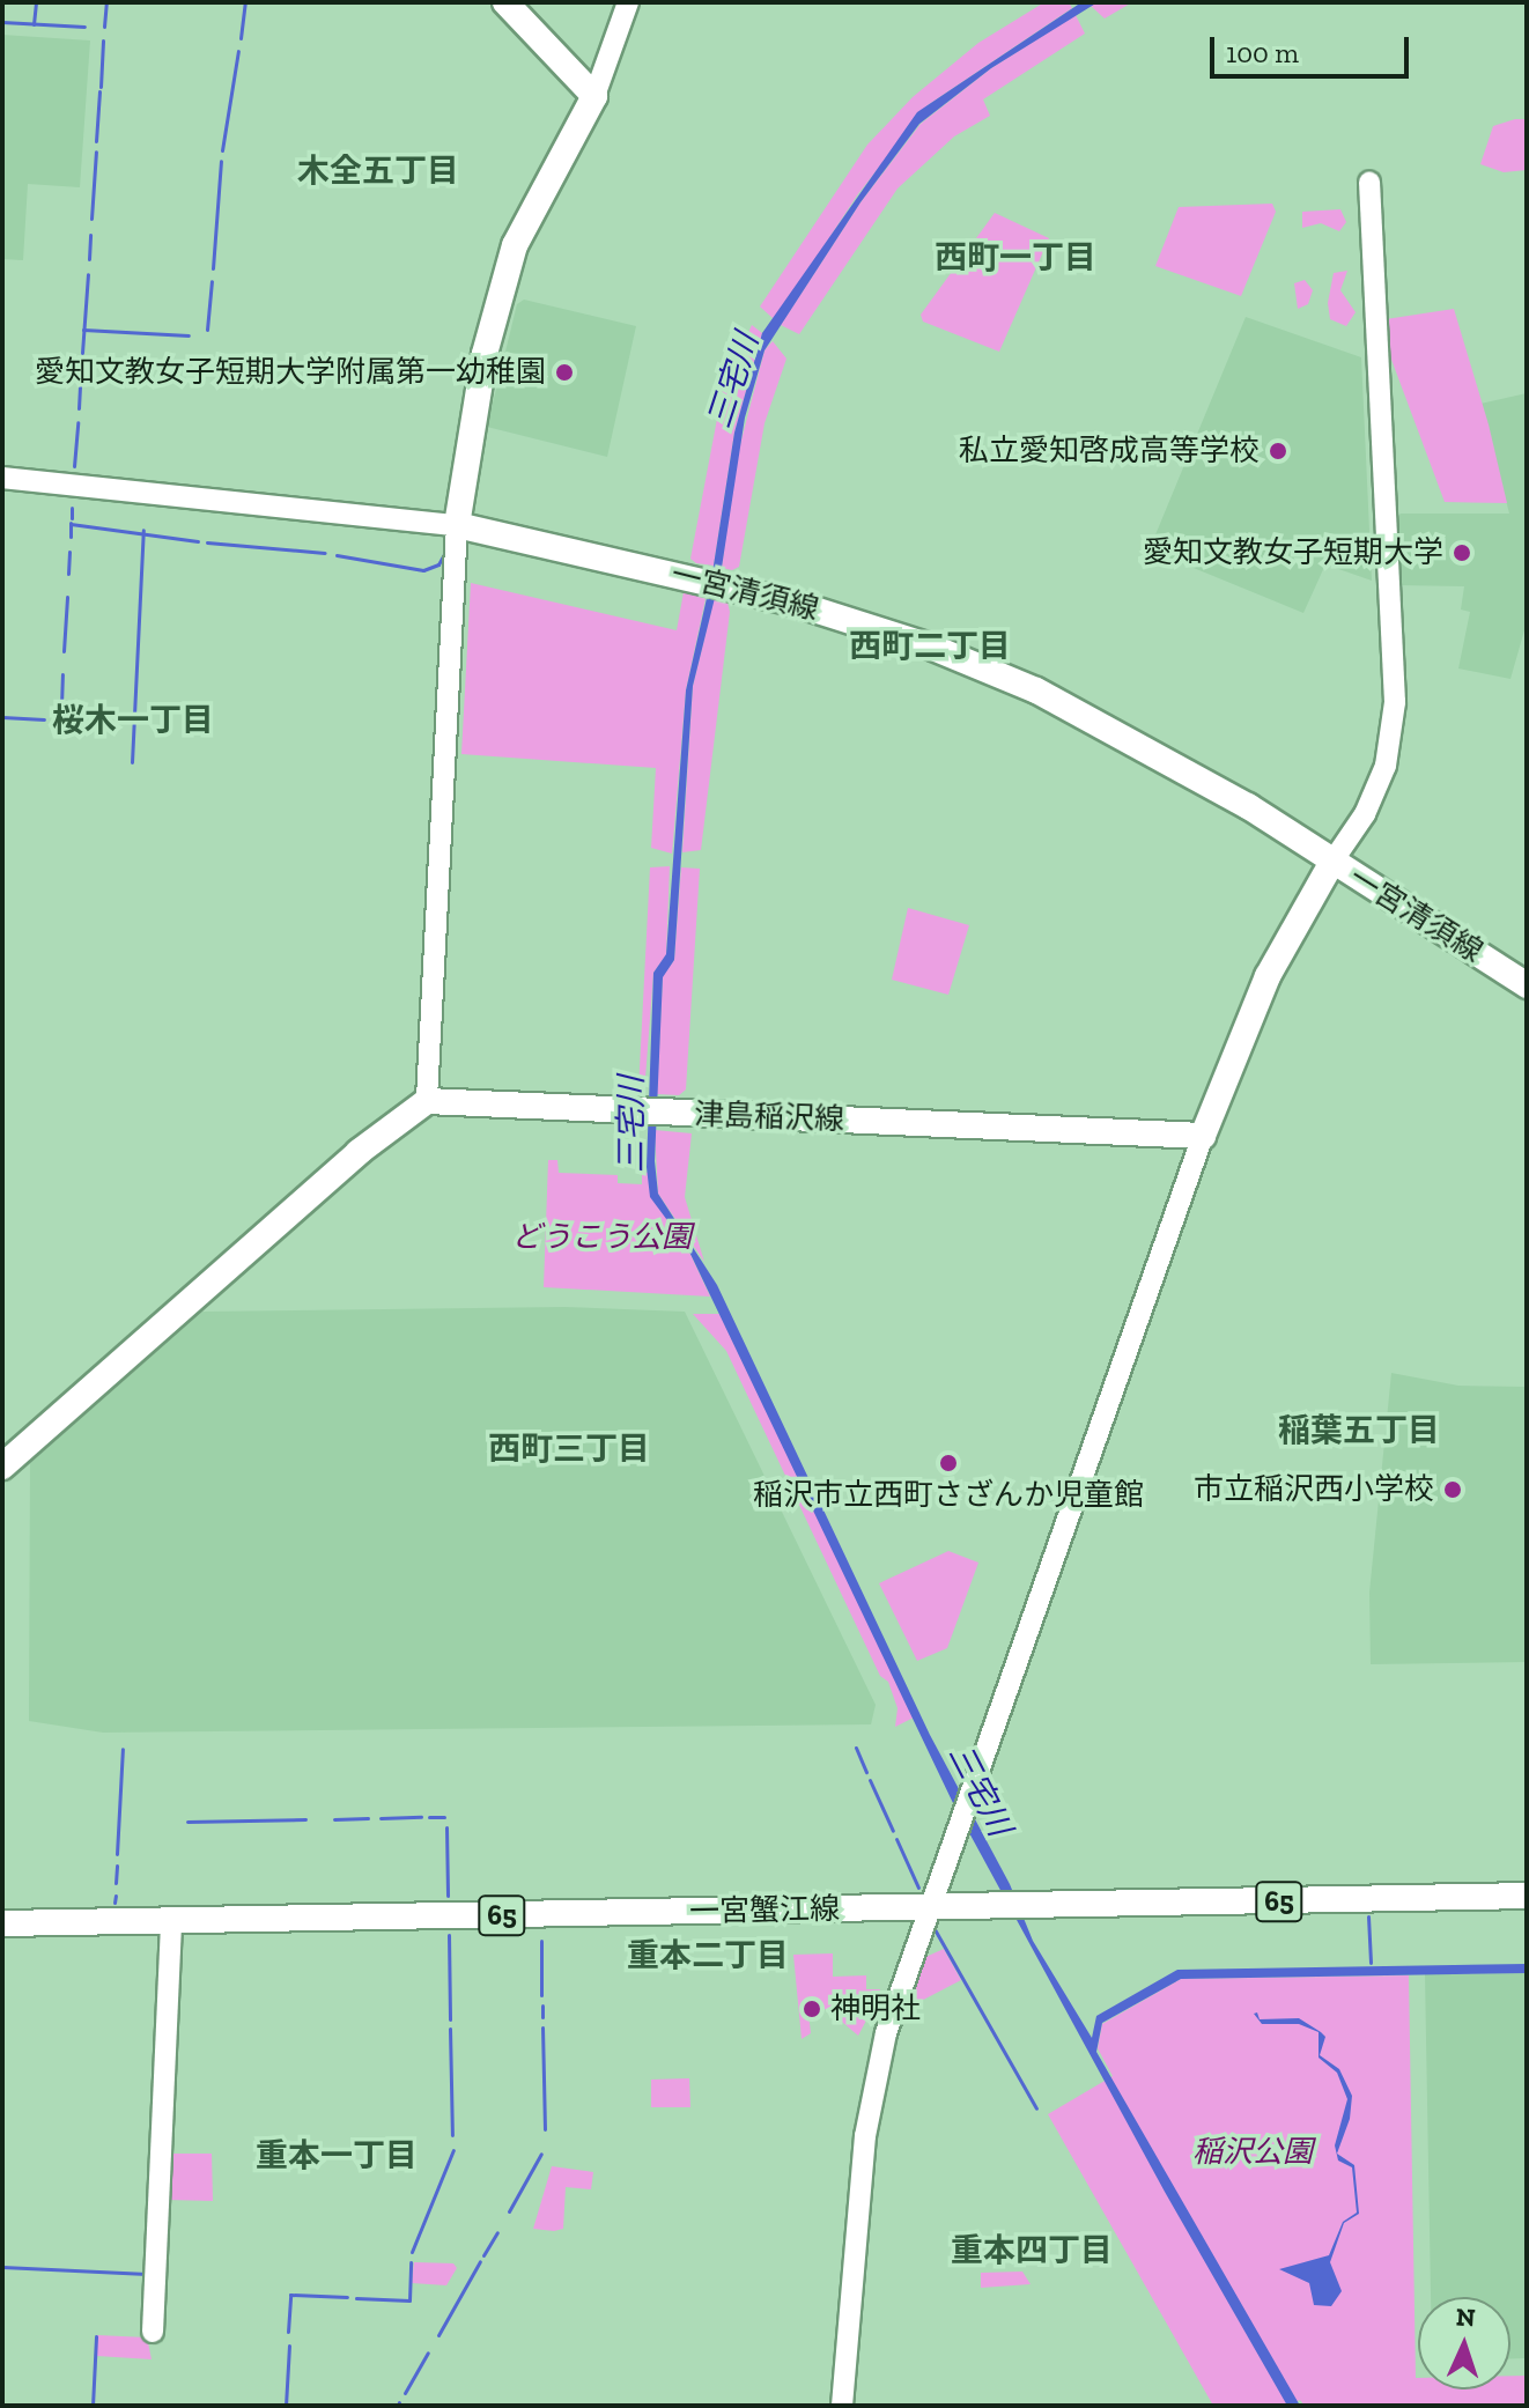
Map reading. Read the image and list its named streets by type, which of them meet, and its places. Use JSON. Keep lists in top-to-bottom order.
{
  "streets": {
    "main road": [
      "一宮清須線",
      "津島稲沢線",
      "65",
      "一宮蟹江線"
    ]
  },
  "districts": [
    "木全五丁目",
    "西町一丁目",
    "西町二丁目",
    "桜木一丁目",
    "稲葉五丁目",
    "西町三丁目",
    "重本二丁目",
    "重本一丁目",
    "重本四丁目"
  ],
  "water": ["三宅川"],
  "parks": ["どうこう公園", "稲沢公園"],
  "places": [
    "愛知文教女子短期大学附属第一幼稚園",
    "私立愛知啓成高等学校",
    "愛知文教女子短期大学",
    "稲沢市立西町さざんか児童館",
    "市立稲沢西小学校",
    "神明社"
  ],
  "scale_bar": "100 m",
  "north": "top"
}
